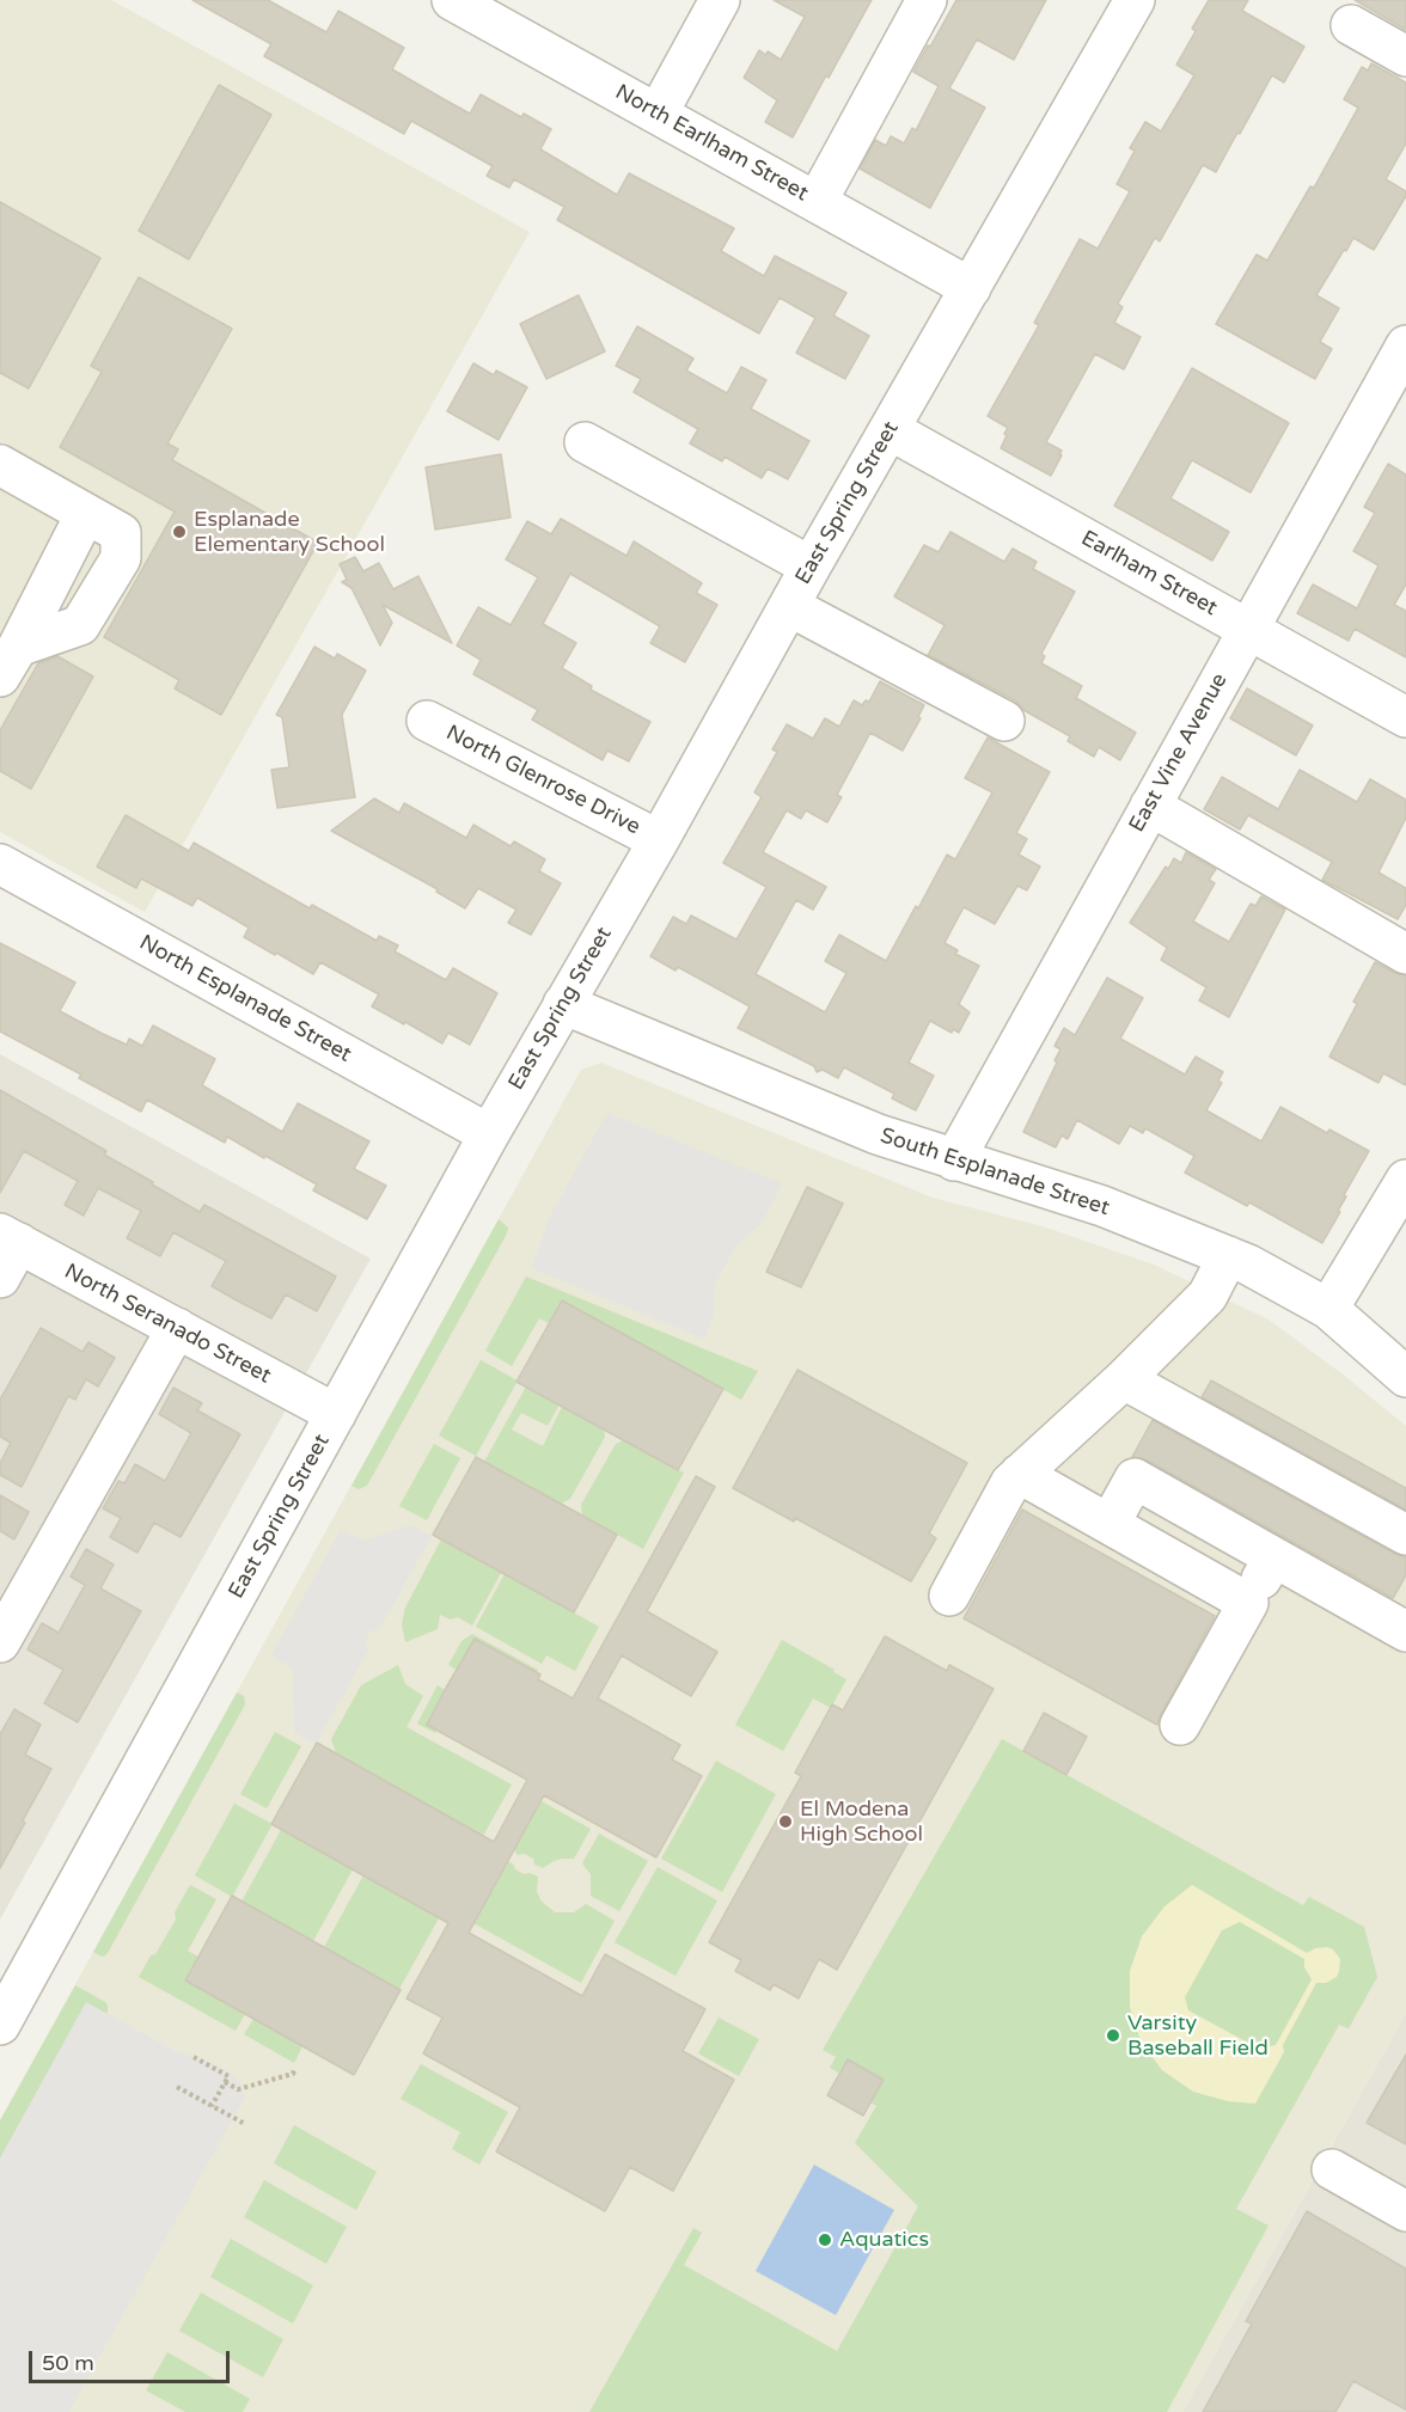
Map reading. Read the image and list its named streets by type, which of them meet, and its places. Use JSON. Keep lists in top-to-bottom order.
{
  "streets": {
    "street": [
      "North Earlham Street",
      "East Spring Street",
      "Earlham Street",
      "East Vine Avenue",
      "North Glenrose Drive",
      "North Esplanade Street",
      "South Esplanade Street",
      "North Seranado Street"
    ]
  },
  "crossings": [
    ["North Earlham Street", "East Spring Street"],
    ["East Spring Street", "Earlham Street"],
    ["East Spring Street", "North Glenrose Drive"],
    ["East Spring Street", "North Esplanade Street"],
    ["East Spring Street", "South Esplanade Street"],
    ["East Spring Street", "North Seranado Street"],
    ["Earlham Street", "East Vine Avenue"],
    ["East Vine Avenue", "South Esplanade Street"]
  ],
  "places": [
    "Esplanade Elementary School",
    "El Modena High School",
    "Varsity Baseball Field",
    "Aquatics"
  ],
  "scale_bar": "50 m"
}
